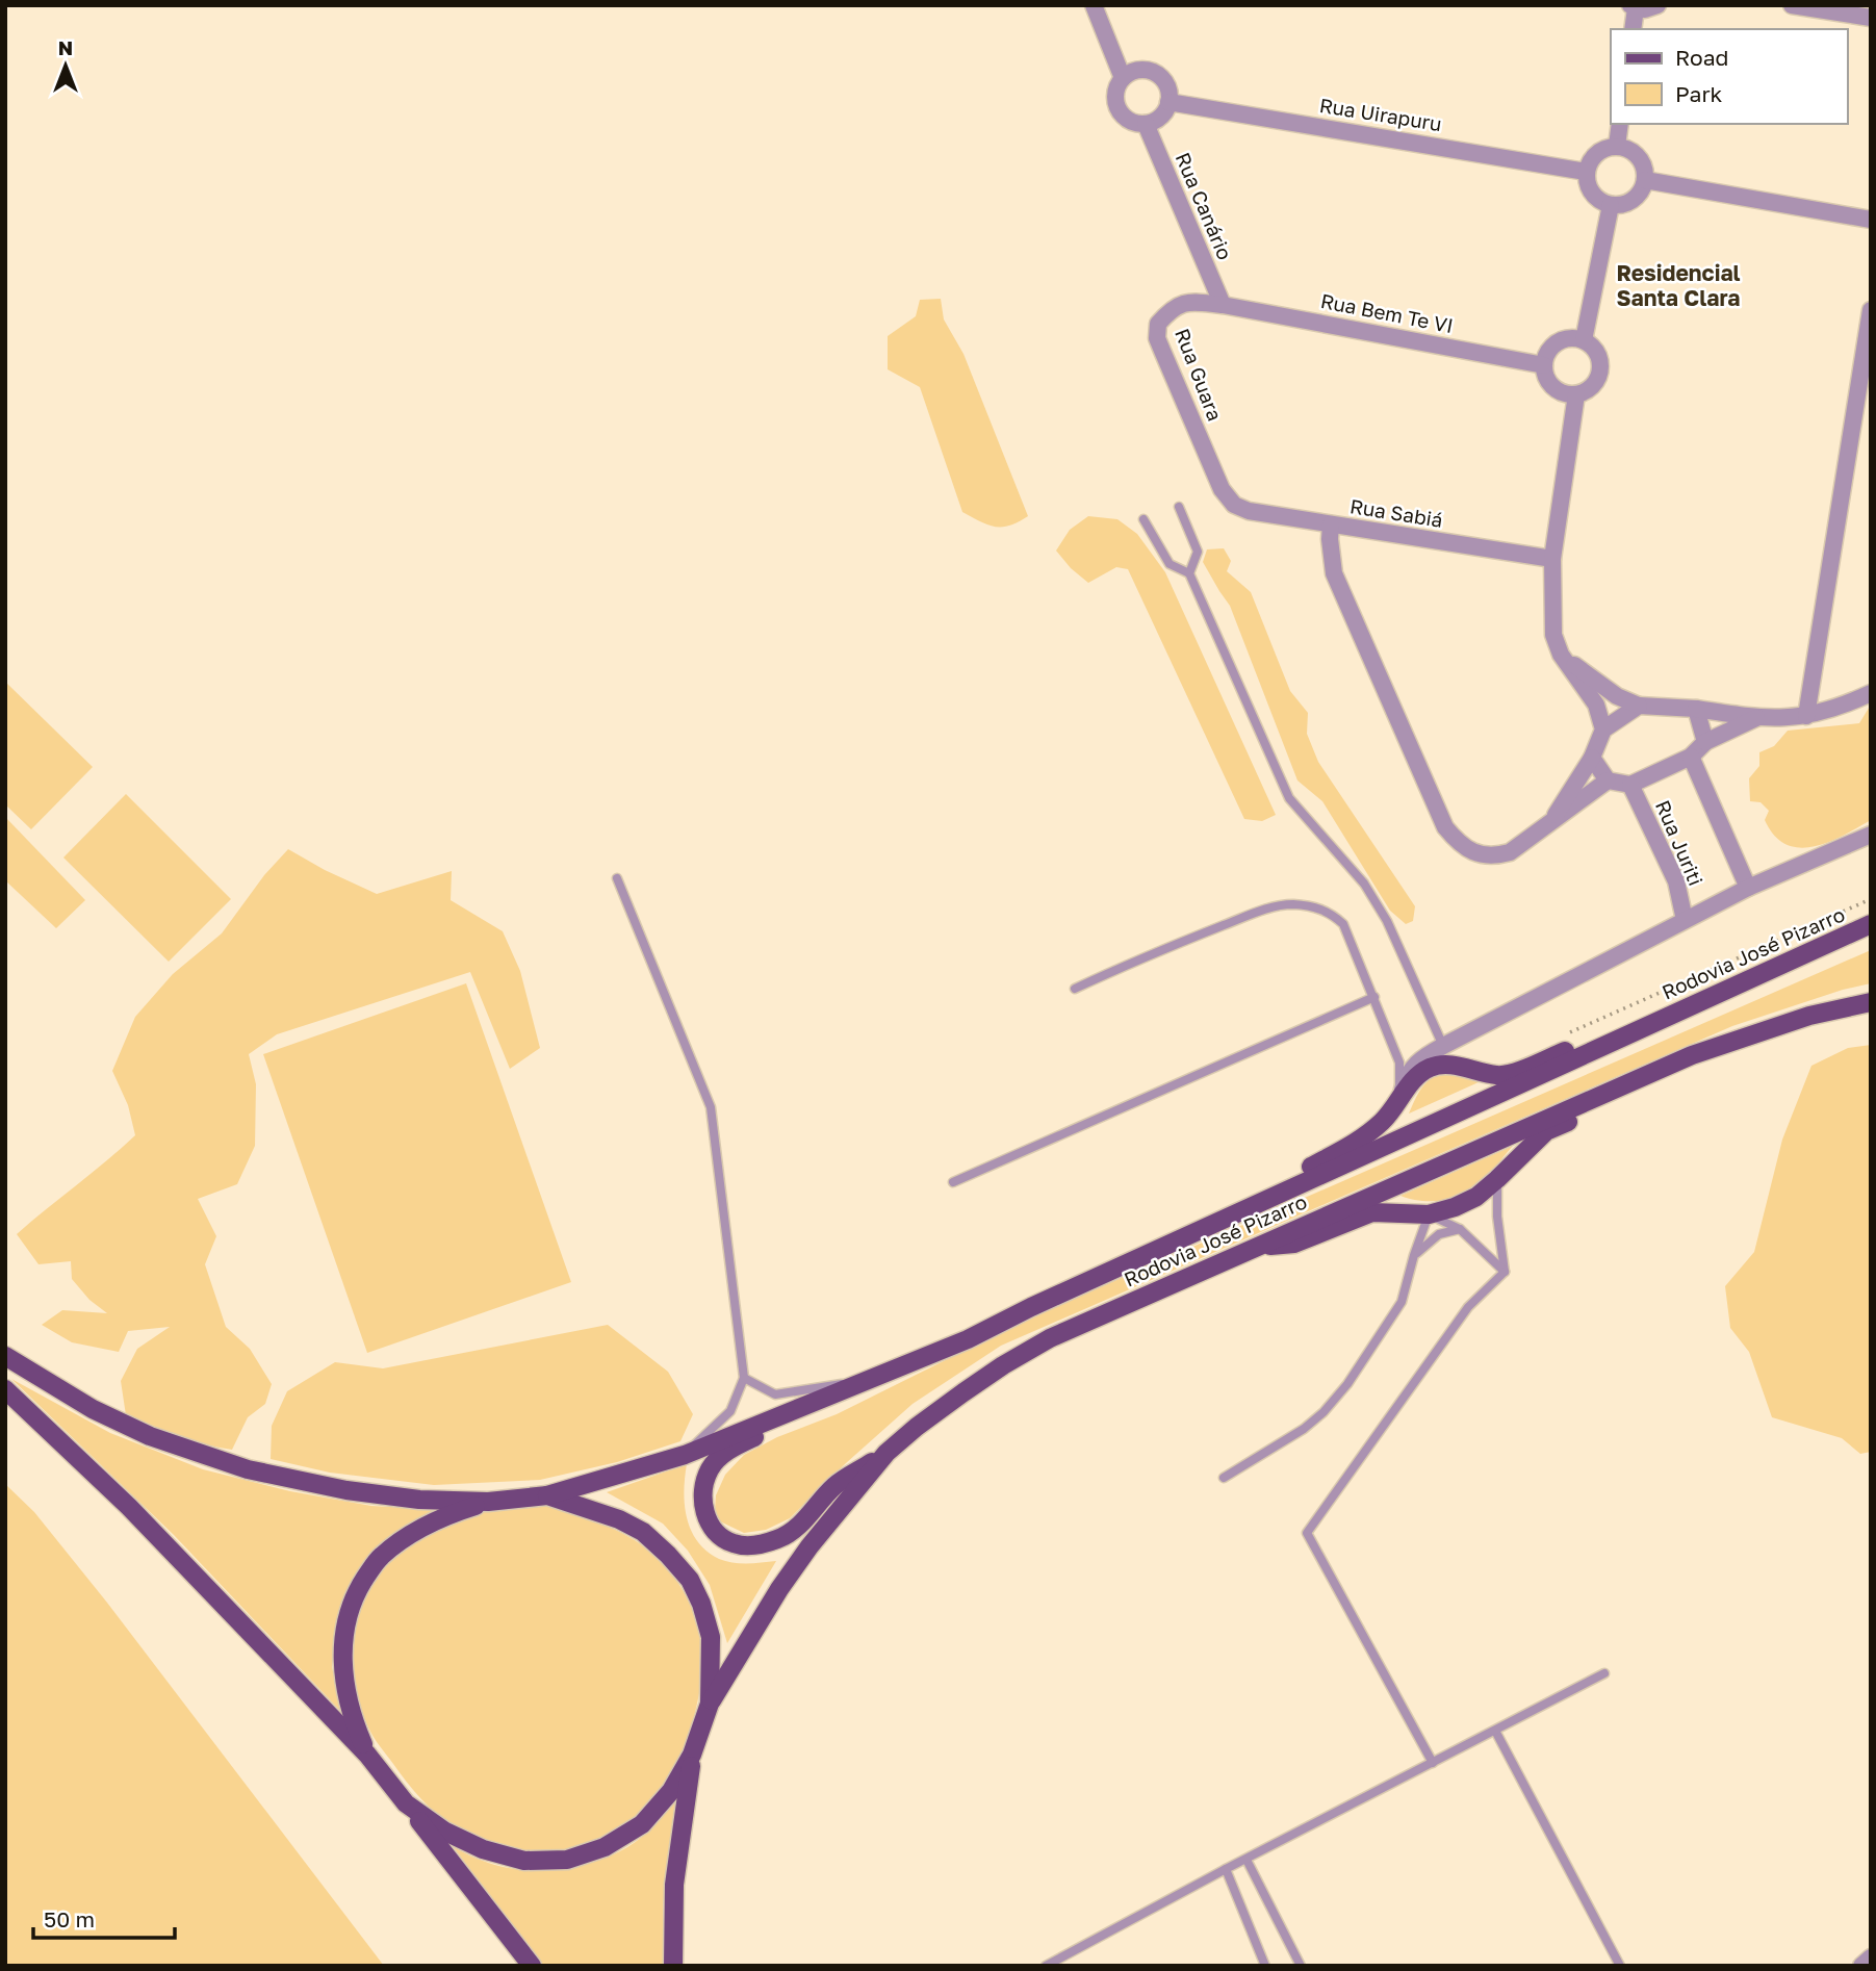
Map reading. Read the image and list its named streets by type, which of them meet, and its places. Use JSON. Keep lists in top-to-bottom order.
{
  "streets": {
    "main road": ["Rodovia José Pizarro"],
    "street": [
      "Rua Uirapuru",
      "Rua Canário",
      "Rua Bem Te VI",
      "Rua Guara",
      "Rua Sabiá",
      "Rua Juriti"
    ]
  },
  "crossings": [
    ["Rua Uirapuru", "Rua Canário"],
    ["Rua Canário", "Rua Bem Te VI"],
    ["Rua Canário", "Rua Guara"],
    ["Rua Bem Te VI", "Rua Guara"],
    ["Rua Guara", "Rua Sabiá"]
  ],
  "districts": ["Residencial Santa Clara"],
  "legend": ["Road", "Park"],
  "scale_bar": "50 m",
  "north": "top"
}
